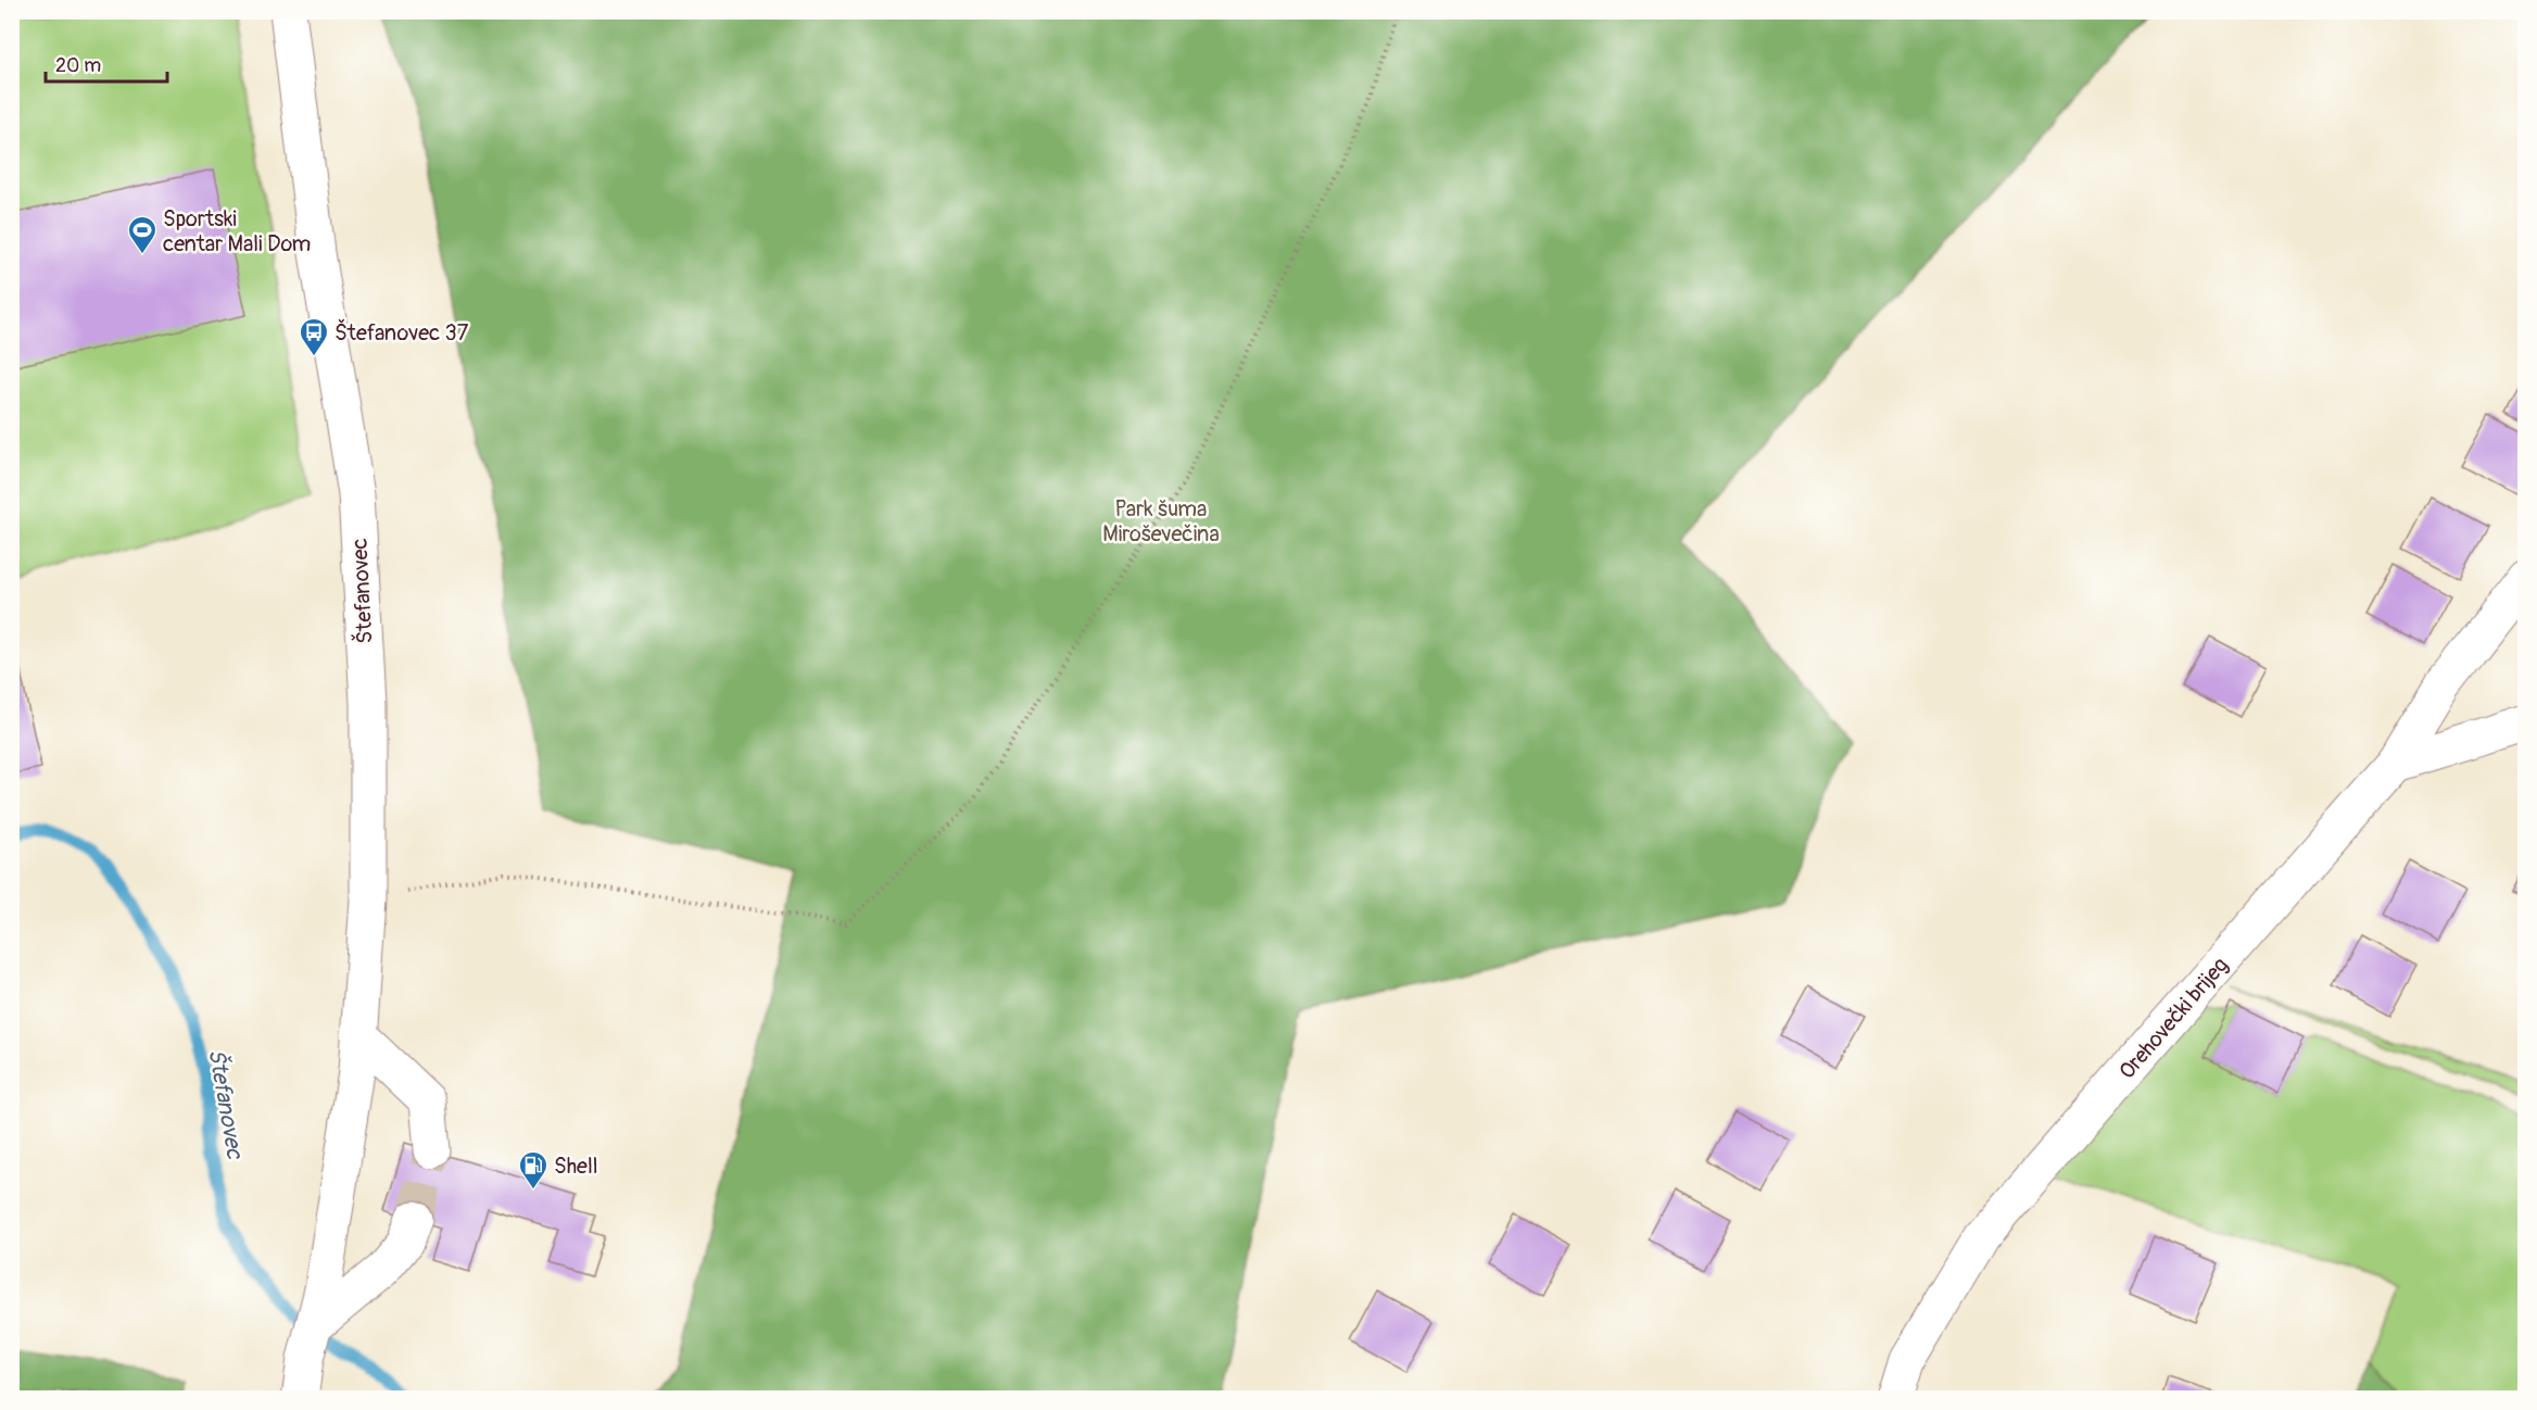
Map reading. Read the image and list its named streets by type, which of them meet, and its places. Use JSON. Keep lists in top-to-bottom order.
{
  "streets": {
    "street": ["Štefanovec", "Orehovečki brijeg"]
  },
  "water": ["Štefanovec"],
  "parks": ["Park šuma Miroševečina"],
  "places": {
    "sports": ["Sportski centar Mali Dom"],
    "bus stop": ["Štefanovec 37"],
    "fuel station": ["Shell"]
  },
  "scale_bar": "20 m"
}
